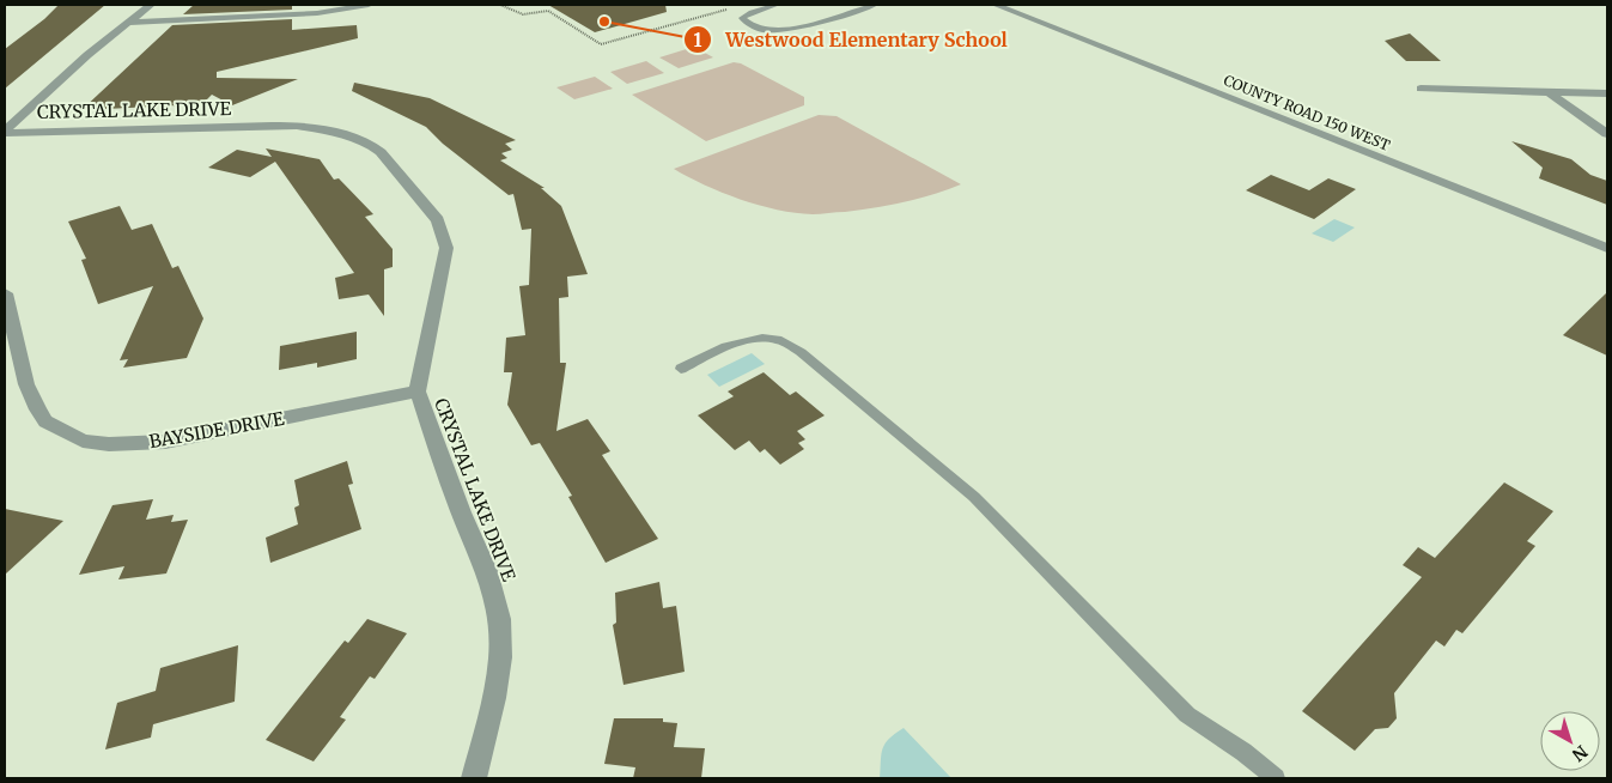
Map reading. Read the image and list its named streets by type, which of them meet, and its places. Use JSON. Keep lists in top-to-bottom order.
{
  "streets": {
    "street": ["CRYSTAL LAKE DRIVE", "COUNTY ROAD 150 WEST", "BAYSIDE DRIVE"]
  },
  "crossings": [
    ["CRYSTAL LAKE DRIVE", "BAYSIDE DRIVE"]
  ],
  "places": ["Westwood Elementary School"],
  "north": "bottom right"
}
